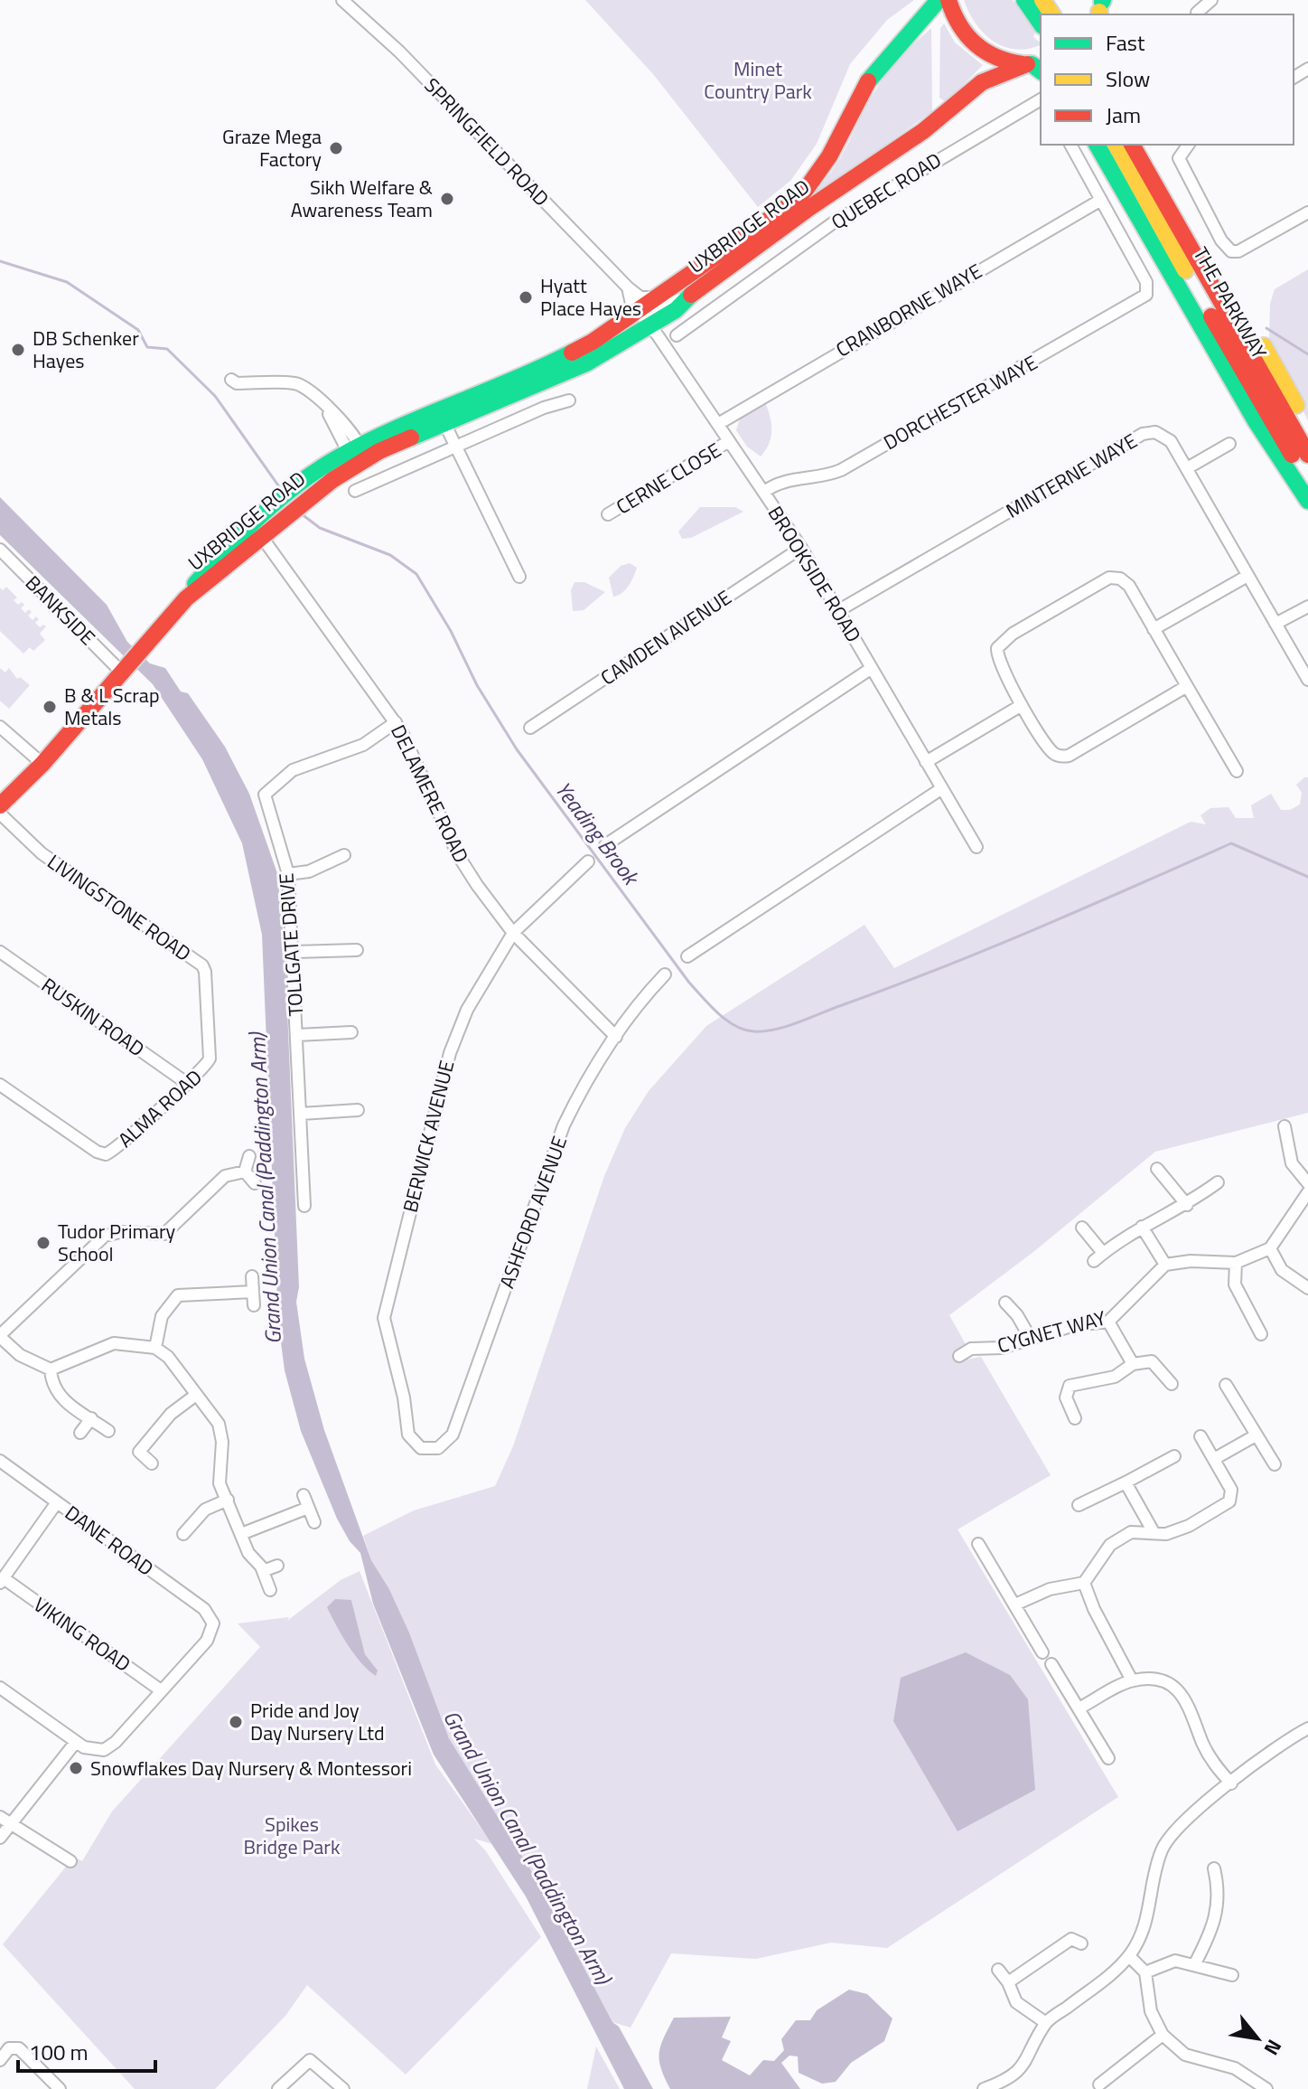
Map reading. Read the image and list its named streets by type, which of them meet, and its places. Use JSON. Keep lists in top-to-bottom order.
{
  "streets": {
    "main road": ["UXBRIDGE ROAD", "THE PARKWAY"],
    "street": [
      "SPRINGFIELD ROAD",
      "QUEBEC ROAD",
      "CRANBORNE WAYE",
      "DORCHESTER WAYE",
      "MINTERNE WAYE",
      "CERNE CLOSE",
      "BROOKSIDE ROAD",
      "BANKSIDE",
      "CAMDEN AVENUE",
      "DELAMERE ROAD",
      "LIVINGSTONE ROAD",
      "TOLLGATE DRIVE",
      "RUSKIN ROAD",
      "ALMA ROAD",
      "BERWICK AVENUE",
      "ASHFORD AVENUE",
      "CYGNET WAY",
      "DANE ROAD",
      "VIKING ROAD"
    ]
  },
  "crossings": [
    ["SPRINGFIELD ROAD", "UXBRIDGE ROAD"],
    ["SPRINGFIELD ROAD", "BROOKSIDE ROAD"],
    ["UXBRIDGE ROAD", "BROOKSIDE ROAD"],
    ["UXBRIDGE ROAD", "BANKSIDE"],
    ["UXBRIDGE ROAD", "DELAMERE ROAD"],
    ["CRANBORNE WAYE", "DORCHESTER WAYE"],
    ["CRANBORNE WAYE", "BROOKSIDE ROAD"],
    ["DORCHESTER WAYE", "BROOKSIDE ROAD"],
    ["MINTERNE WAYE", "BROOKSIDE ROAD"],
    ["CERNE CLOSE", "BROOKSIDE ROAD"],
    ["BROOKSIDE ROAD", "CAMDEN AVENUE"],
    ["DELAMERE ROAD", "TOLLGATE DRIVE"],
    ["DELAMERE ROAD", "BERWICK AVENUE"],
    ["DELAMERE ROAD", "ASHFORD AVENUE"],
    ["LIVINGSTONE ROAD", "ALMA ROAD"],
    ["RUSKIN ROAD", "ALMA ROAD"],
    ["BERWICK AVENUE", "ASHFORD AVENUE"],
    ["DANE ROAD", "VIKING ROAD"]
  ],
  "water": ["Yeading Brook", "Grand Union Canal (Paddington Arm)"],
  "parks": ["Minet Country Park", "Spikes Bridge Park"],
  "places": [
    "Graze Mega Factory",
    "Sikh Welfare & Awareness Team",
    "Hyatt Place Hayes",
    "DB Schenker Hayes",
    "B & L Scrap Metals",
    "Tudor Primary School",
    "Pride and Joy Day Nursery Ltd",
    "Snowflakes Day Nursery & Montessori"
  ],
  "legend": ["Fast", "Slow", "Jam"],
  "scale_bar": "100 m",
  "north": "bottom right"
}
